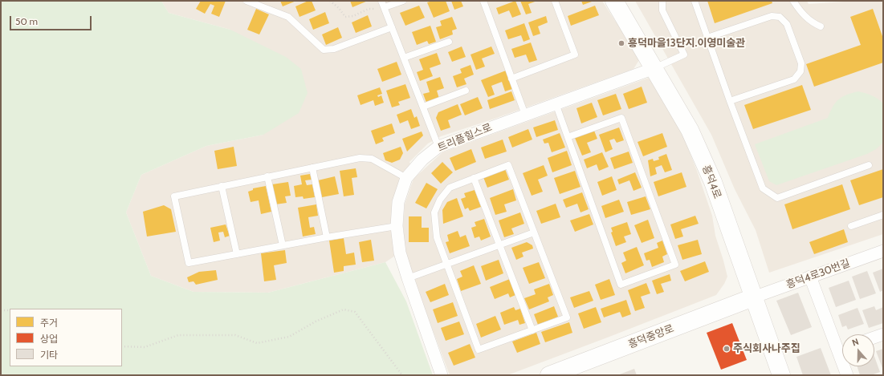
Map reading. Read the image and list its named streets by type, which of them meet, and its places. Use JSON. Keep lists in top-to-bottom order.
{
  "streets": {
    "street": [
      "트리플힐스로",
      "흥덕4로",
      "흥덕4로30번길",
      "흥덕중앙로"
    ]
  },
  "crossings": [
    ["트리플힐스로", "흥덕4로"],
    ["흥덕4로", "흥덕4로30번길"],
    ["흥덕4로", "흥덕중앙로"],
    ["흥덕4로30번길", "흥덕중앙로"]
  ],
  "places": ["흥덕마을13단지.이영미술관", "주식회사나주집"],
  "legend": ["주거", "상업", "기타"],
  "scale_bar": "50 m",
  "north": "top"
}
